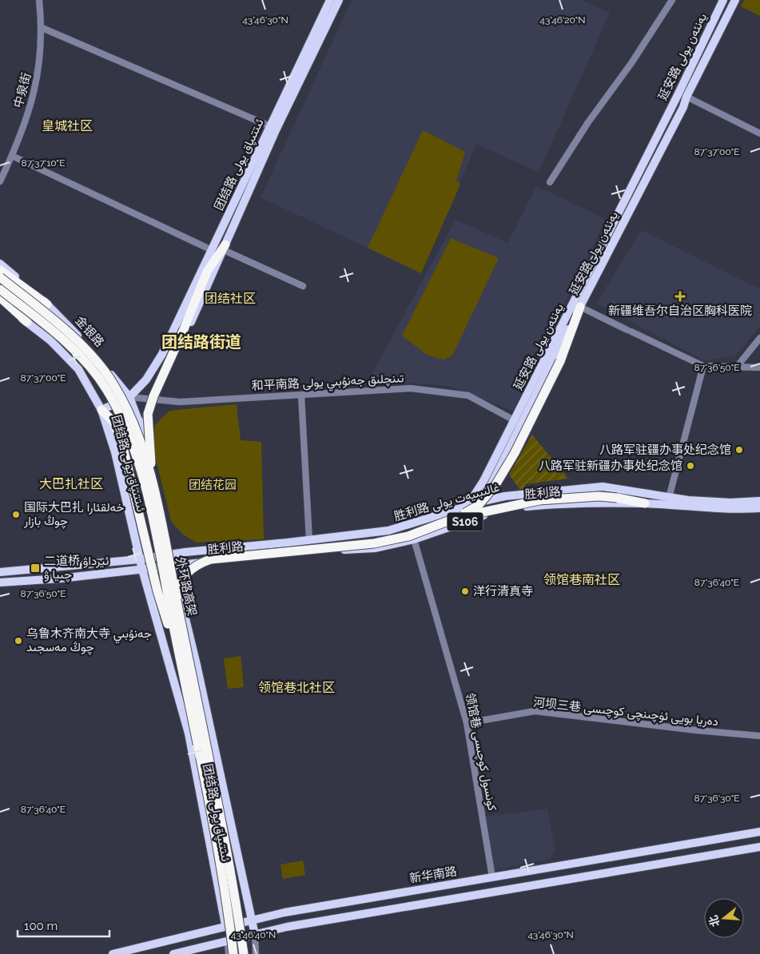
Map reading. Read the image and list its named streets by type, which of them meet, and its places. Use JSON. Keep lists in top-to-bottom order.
{
  "streets": {
    "highway": ["外环路高架"],
    "main road": [
      "延安路 يەنئەن يولى",
      "团结路 ئىتتىپاق يولى",
      "延安路يەنئەن يولى",
      "金银路",
      "胜利路",
      "胜利路 غالىبىيەت يولى",
      "S106",
      "新华南路"
    ],
    "street": [
      "中泉街",
      "和平南路 تىنچلىق جەنۇبىي يولى",
      "河坝三巷 دەريا بويى ئۈچىنچى كوچىسى",
      "领馆巷 كونسول كوچىسى"
    ]
  },
  "crossings": [
    ["延安路 يەنئەن يولى", "延安路يەنئەن يولى"],
    ["延安路 يەنئەن يولى", "和平南路 تىنچلىق جەنۇبىي يولى"],
    ["延安路 يەنئەن يولى", "胜利路 غالىبىيەت يولى"],
    ["团结路 ئىتتىپاق يولى", "金银路"],
    ["团结路 ئىتتىپاق يولى", "和平南路 تىنچلىق جەنۇبىي يولى"],
    ["团结路 ئىتتىپاق يولى", "胜利路"],
    ["团结路 ئىتتىپاق يولى", "胜利路 غالىبىيەت يولى"],
    ["团结路 ئىتتىپاق يولى", "新华南路"],
    ["延安路يەنئەن يولى", "和平南路 تىنچلىق جەنۇبىي يولى"],
    ["延安路يەنئەن يولى", "胜利路"],
    ["延安路يەنئەن يولى", "胜利路 غالىبىيەت يولى"],
    ["金银路", "和平南路 تىنچلىق جەنۇبىي يولى"],
    ["胜利路", "领馆巷 كونسول كوچىسى"],
    ["河坝三巷 دەريا بويى ئۈچىنچى كوچىسى", "领馆巷 كونسول كوچىسى"],
    ["领馆巷 كونسول كوچىسى", "新华南路"]
  ],
  "districts": [
    "皇城社区",
    "团结社区",
    "团结路街道",
    "大巴扎社区",
    "领馆巷南社区",
    "领馆巷北社区"
  ],
  "parks": ["团结花园"],
  "places": {
    "health": ["新疆维吾尔自治区胸科医院"],
    "other": [
      "八路军驻疆办事处纪念馆",
      "八路军驻新疆办事处纪念馆",
      "国际大巴扎 خەلقئارا چوڭ بازار",
      "洋行清真寺",
      "乌鲁木齐南大寺 جەنۇبىي چوڭ مەسجىد"
    ],
    "transit": ["二道桥 ئيرداۋ چىيا ۋ"]
  },
  "scale_bar": "100 m",
  "north": "left",
  "coordinates": [
    "43°46'30\"N",
    "43°46'20\"N",
    "87°37'00\"E",
    "87°37'10\"E",
    "87°36'50\"E",
    "87°36'40\"E",
    "87°36'30\"E",
    "43°46'40\"N"
  ]
}
